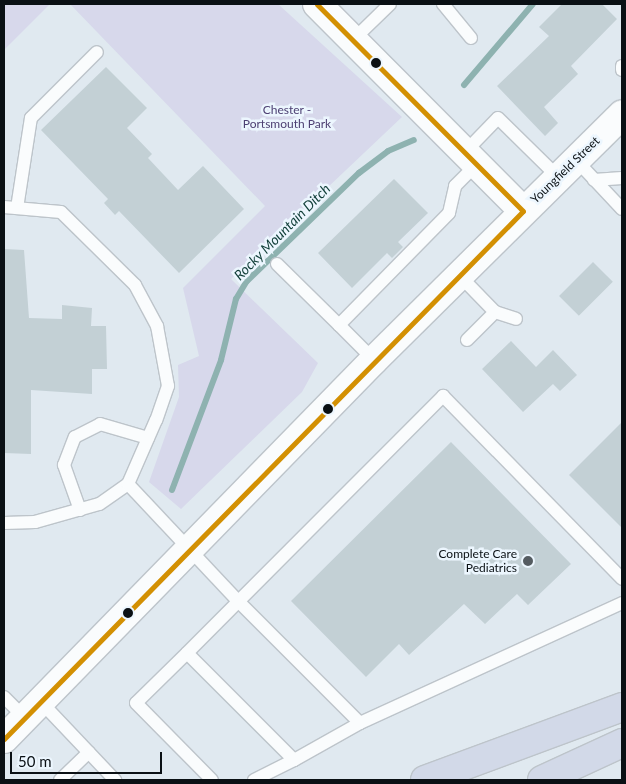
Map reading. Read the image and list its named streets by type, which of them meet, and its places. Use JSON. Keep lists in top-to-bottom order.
{
  "streets": {
    "street": ["Youngfield Street"]
  },
  "water": ["Rocky Mountain Ditch"],
  "parks": ["Chester - Portsmouth Park"],
  "places": ["Complete Care Pediatrics"],
  "scale_bar": "50 m"
}
